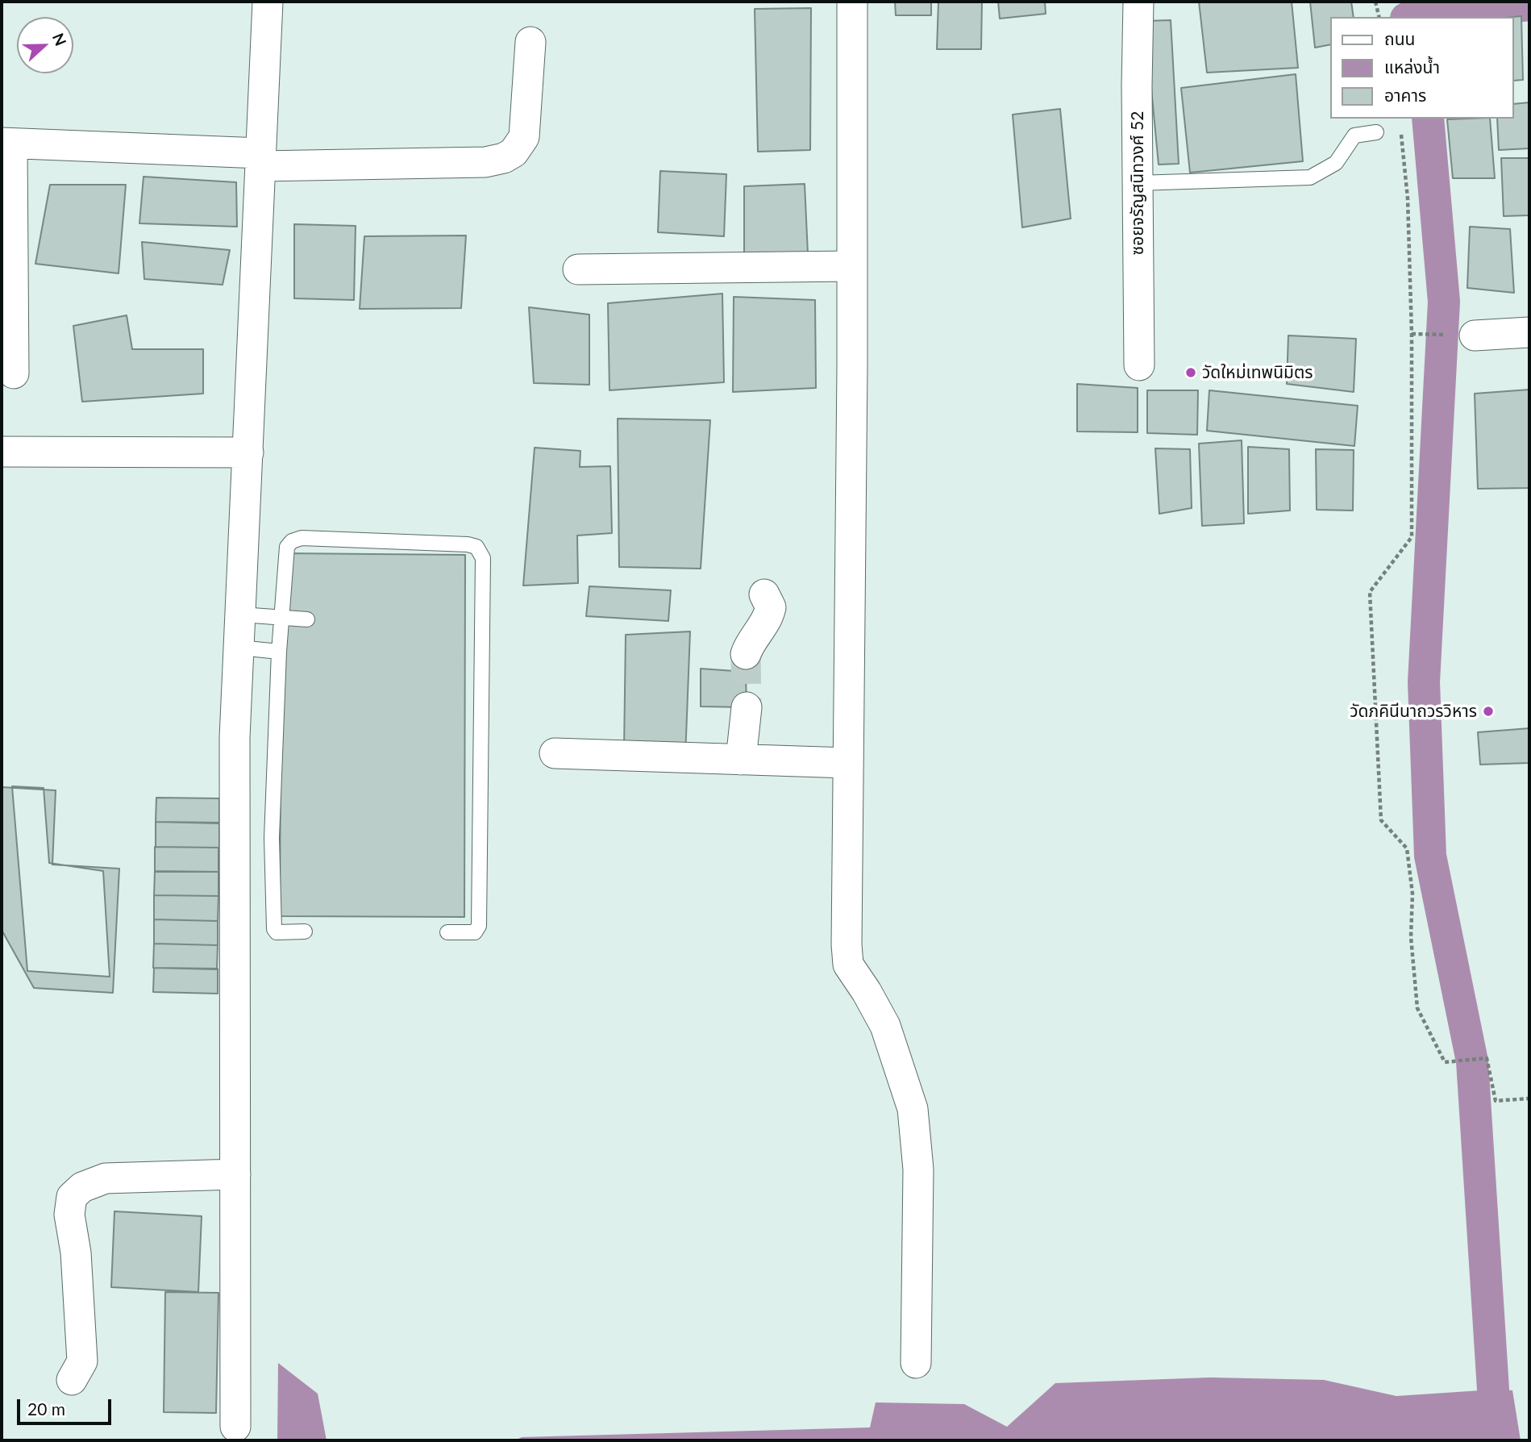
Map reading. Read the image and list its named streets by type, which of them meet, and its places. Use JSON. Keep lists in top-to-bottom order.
{
  "streets": {
    "street": ["ซอยจรัญสนิทวงศ์ 52"]
  },
  "places": ["วัดใหม่เทพนิมิตร", "วัดภคินีนาถวรวิหาร"],
  "legend": ["ถนน", "แหล่งน้ำ", "อาคาร"],
  "scale_bar": "20 m",
  "north": "right"
}
